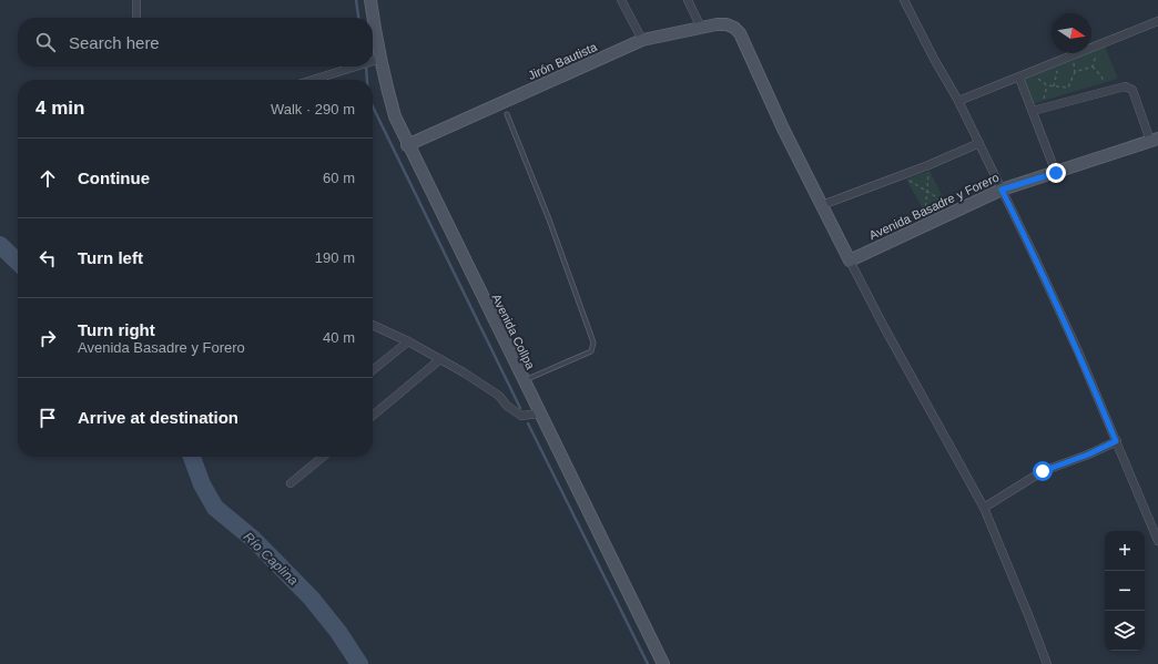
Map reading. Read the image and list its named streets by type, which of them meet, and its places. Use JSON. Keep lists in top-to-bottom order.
{
  "streets": {
    "street": ["Jirón Bautista", "Avenida Basadre y Forero", "Avenida Collpa"]
  },
  "crossings": [
    ["Jirón Bautista", "Avenida Collpa"]
  ],
  "water": ["Río Caplina"],
  "north": "right",
  "page": {
    "search": "Search here",
    "heading": ["4 min", "Walk · 290 m"],
    "list": [
      ["Continue", "60 m"],
      ["Turn left", "190 m"],
      ["Turn right", "Avenida Basadre y Forero", "40 m"],
      "Arrive at destination"
    ],
    "map_buttons": ["+", "−"]
  }
}
